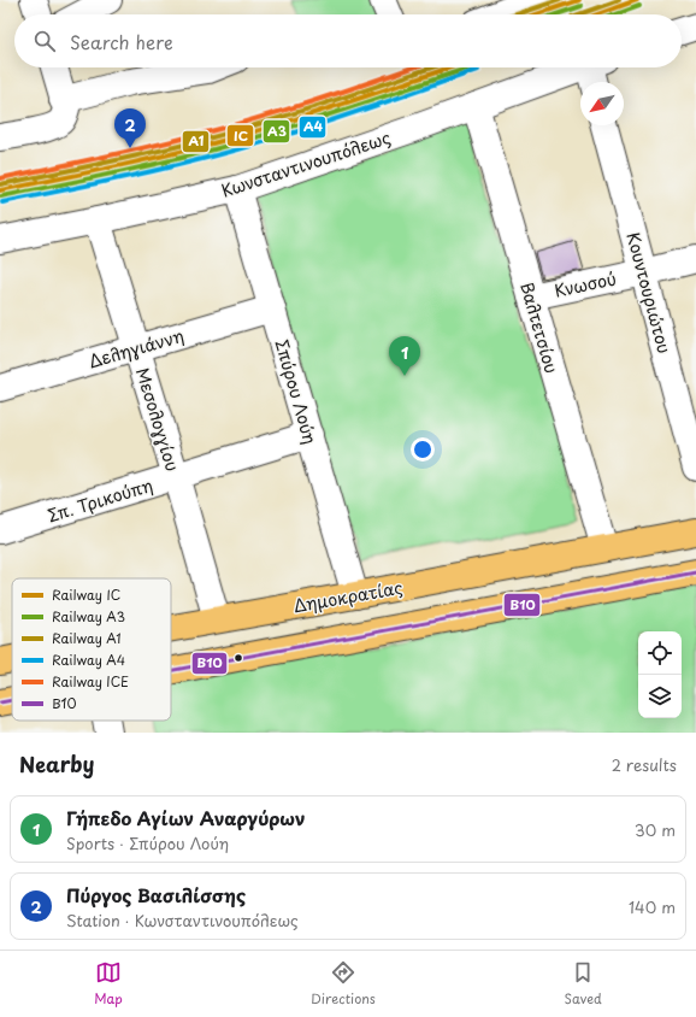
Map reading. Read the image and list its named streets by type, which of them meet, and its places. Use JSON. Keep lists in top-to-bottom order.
{
  "streets": {
    "main road": ["Δημοκρατίας"],
    "street": [
      "Κωνσταντινουπόλεως",
      "Κνωσού",
      "Κουντουριώτου",
      "Βαλτετσίου",
      "Δεληγιάννη",
      "Σπύρου Λούη",
      "Μεσολογγίου",
      "Σπ. Τρικούπη"
    ]
  },
  "crossings": [
    ["Κωνσταντινουπόλεως", "Βαλτετσίου"],
    ["Κωνσταντινουπόλεως", "Σπύρου Λούη"],
    ["Κωνσταντινουπόλεως", "Μεσολογγίου"],
    ["Κνωσού", "Κουντουριώτου"],
    ["Κνωσού", "Βαλτετσίου"],
    ["Βαλτετσίου", "Δημοκρατίας"],
    ["Δεληγιάννη", "Σπύρου Λούη"],
    ["Δεληγιάννη", "Μεσολογγίου"],
    ["Σπύρου Λούη", "Σπ. Τρικούπη"],
    ["Σπύρου Λούη", "Δημοκρατίας"],
    ["Μεσολογγίου", "Σπ. Τρικούπη"],
    ["Μεσολογγίου", "Δημοκρατίας"]
  ],
  "lines": [
    "rail line IC",
    "rail line A1",
    "rail line A3",
    "rail line ICE",
    "rail line A4",
    "transit line Β10"
  ],
  "legend": [
    "Railway IC",
    "Railway A3",
    "Railway A1",
    "Railway A4",
    "Railway ICE",
    "Β10"
  ],
  "north": "bottom left",
  "page": {
    "search": "Search here",
    "pins": ["2", "1"],
    "heading": ["Nearby", "2 results"],
    "list": [
      {
        "mark": "1",
        "name": "Γήπεδο Αγίων Αναργύρων",
        "note": "Sports · Σπύρου Λούη",
        "value": "30 m"
      },
      {
        "mark": "2",
        "name": "Πύργος Βασιλίσσης",
        "note": "Station · Κωνσταντινουπόλεως",
        "value": "140 m"
      }
    ],
    "nav": ["Map", "Directions", "Saved"]
  }
}
